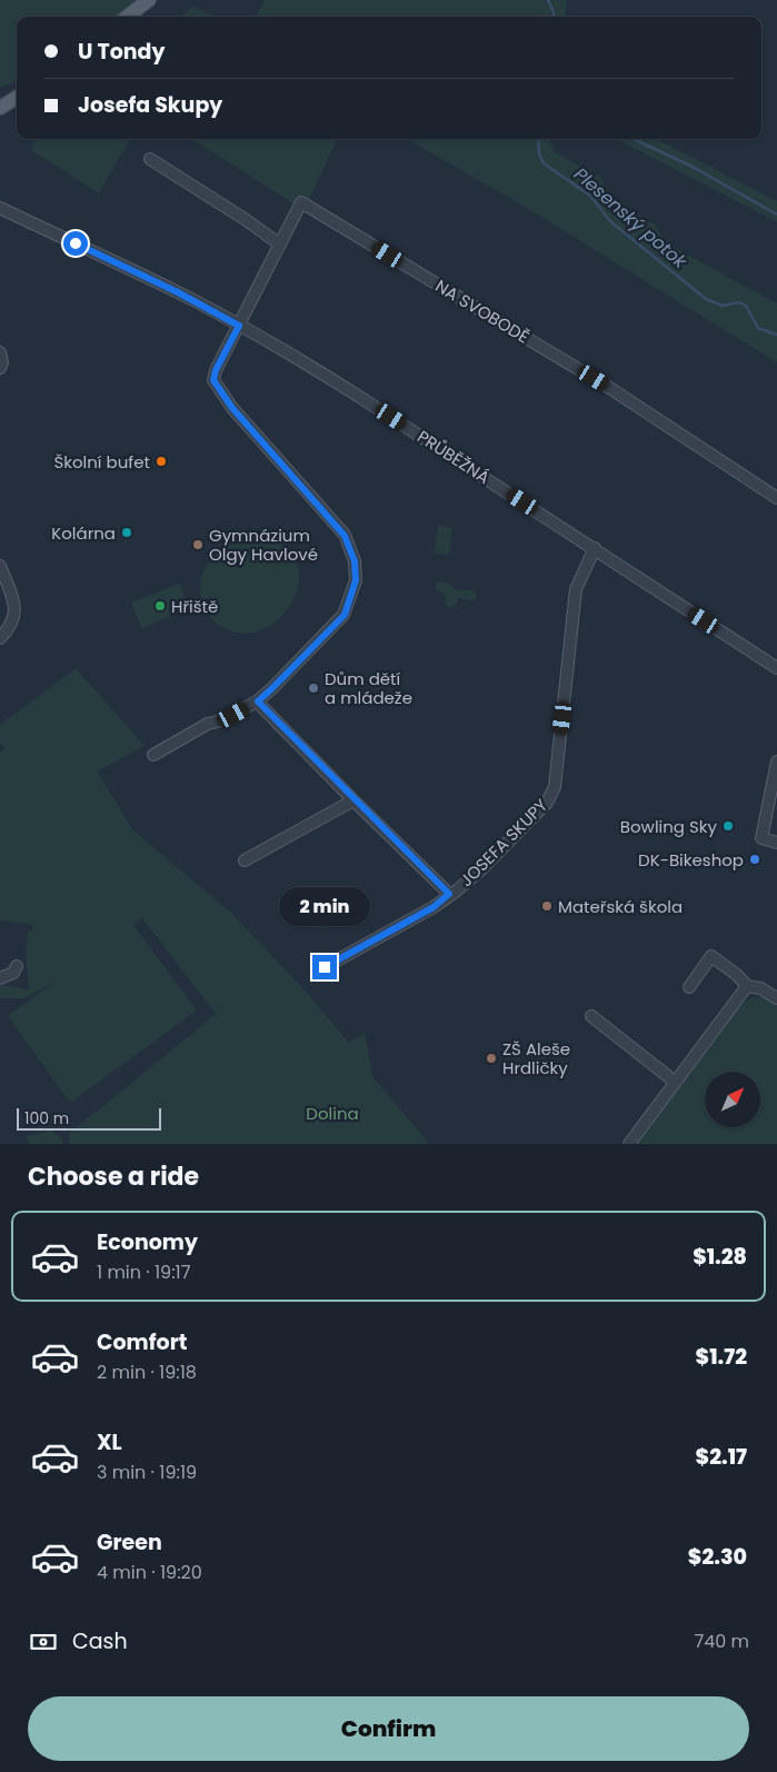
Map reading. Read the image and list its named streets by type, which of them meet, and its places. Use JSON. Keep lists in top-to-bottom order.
{
  "streets": {
    "street": ["NA SVOBODĚ", "PRŮBĚŽNÁ", "JOSEFA SKUPY"]
  },
  "crossings": [
    ["NA SVOBODĚ", "PRŮBĚŽNÁ"],
    ["PRŮBĚŽNÁ", "JOSEFA SKUPY"]
  ],
  "water": ["Plesenský potok"],
  "parks": ["Dolina"],
  "places": [
    "Školní bufet",
    "Kolárna",
    "Gymnázium Olgy Havlové",
    "Hřiště",
    "Dům dětí a mládeže",
    "Bowling Sky",
    "DK-Bikeshop",
    "Mateřská škola",
    "ZŠ Aleše Hrdličky"
  ],
  "scale_bar": "100 m",
  "north": "top right",
  "page": {
    "banner": ["U Tondy", "Josefa Skupy"],
    "bubble": "2 min",
    "scale": "100 m",
    "heading": "Choose a ride",
    "list": [
      {
        "name": "Economy",
        "note": "1 min · 19:17",
        "value": "$1.28"
      },
      {
        "name": "Comfort",
        "note": "2 min · 19:18",
        "value": "$1.72"
      },
      {
        "name": "XL",
        "note": "3 min · 19:19",
        "value": "$2.17"
      },
      {
        "name": "Green",
        "note": "4 min · 19:20",
        "value": "$2.30"
      }
    ],
    "pay": ["Cash", "740 m"],
    "buttons": "Confirm"
  }
}
